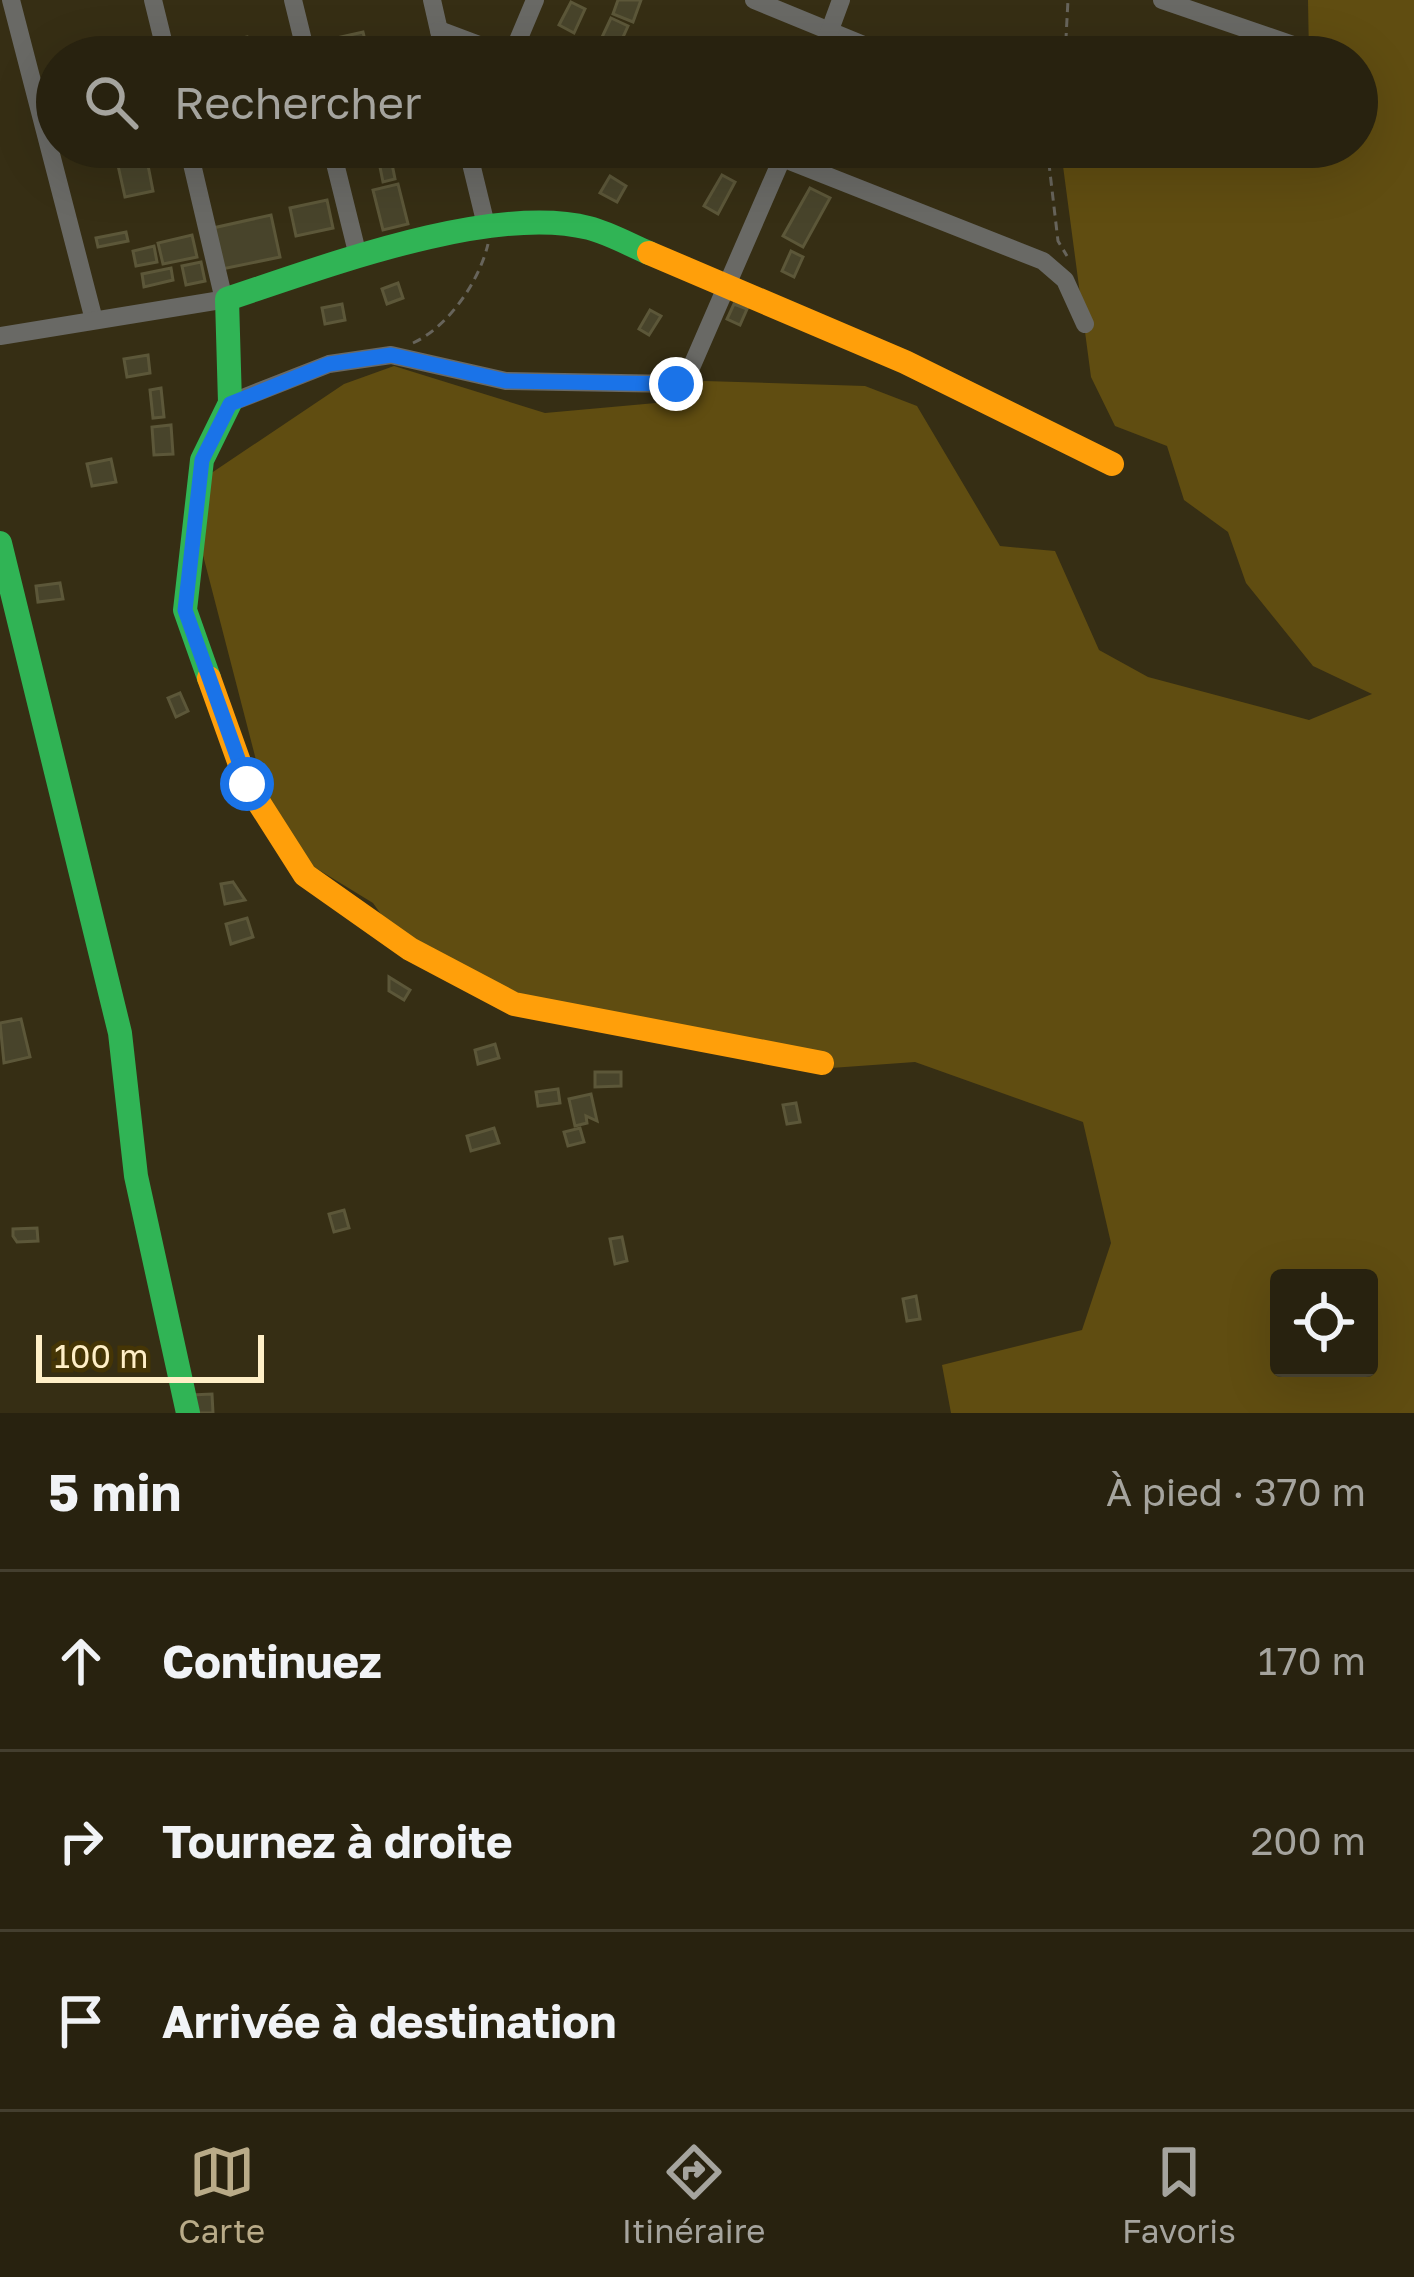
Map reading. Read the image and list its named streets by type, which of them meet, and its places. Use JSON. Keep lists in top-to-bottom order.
{
  "scale_bar": "100 m",
  "page": {
    "search": "Rechercher",
    "scale": "100 m",
    "heading": ["5 min", "À pied · 370 m"],
    "list": [
      ["Continuez", "170 m"],
      ["Tournez à droite", "200 m"],
      "Arrivée à destination"
    ],
    "nav": ["Carte", "Itinéraire", "Favoris"]
  }
}
